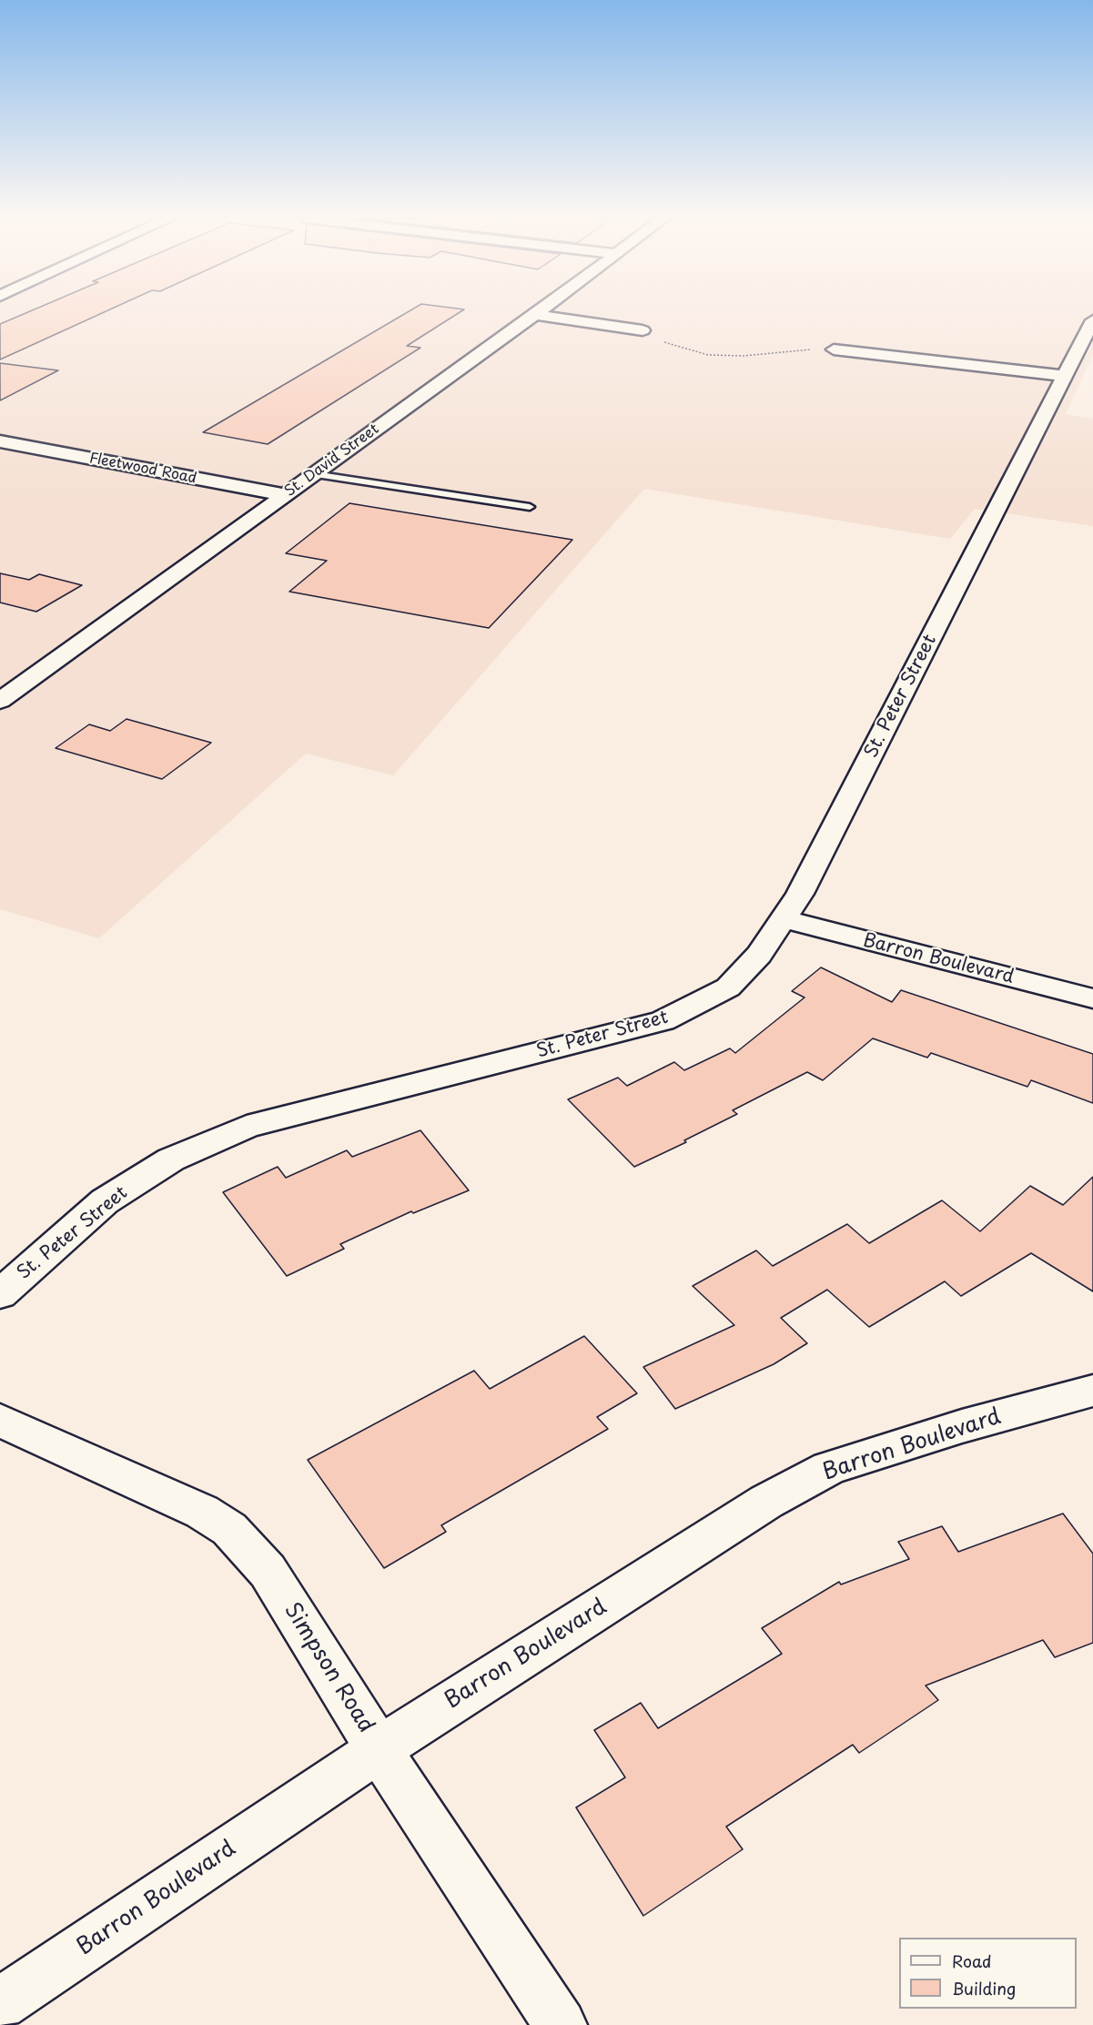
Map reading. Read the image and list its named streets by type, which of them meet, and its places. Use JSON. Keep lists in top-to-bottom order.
{
  "streets": {
    "street": [
      "St. David Street",
      "Fleetwood Road",
      "St. Peter Street",
      "Barron Boulevard",
      "Simpson Road"
    ]
  },
  "crossings": [
    ["St. David Street", "Fleetwood Road"],
    ["St. Peter Street", "Barron Boulevard"],
    ["Barron Boulevard", "Simpson Road"]
  ],
  "legend": ["Road", "Building"]
}
